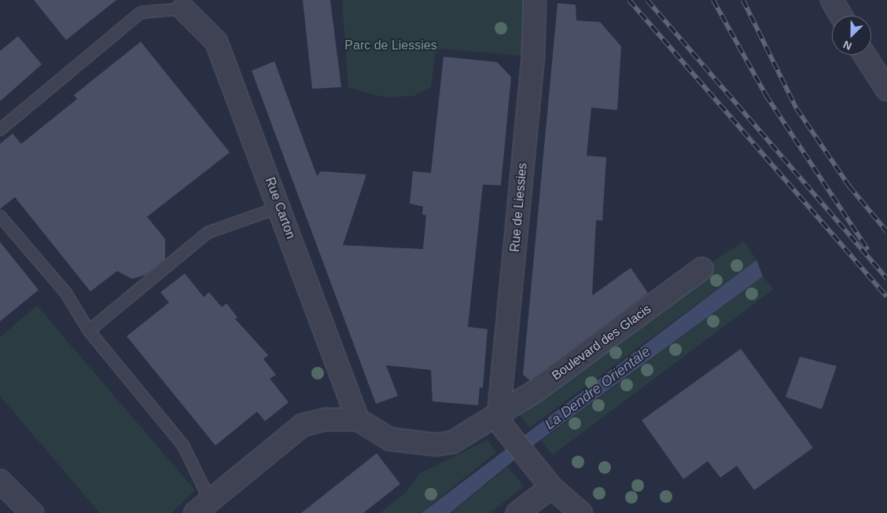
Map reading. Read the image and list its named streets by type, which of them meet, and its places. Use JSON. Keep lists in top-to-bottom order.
{
  "streets": {
    "street": ["Rue de Liessies", "Rue Carton", "Boulevard des Glacis"]
  },
  "crossings": [
    ["Rue de Liessies", "Boulevard des Glacis"]
  ],
  "water": ["La Dendre Orientale"],
  "parks": ["Parc de Liessies"],
  "north": "bottom left"
}
